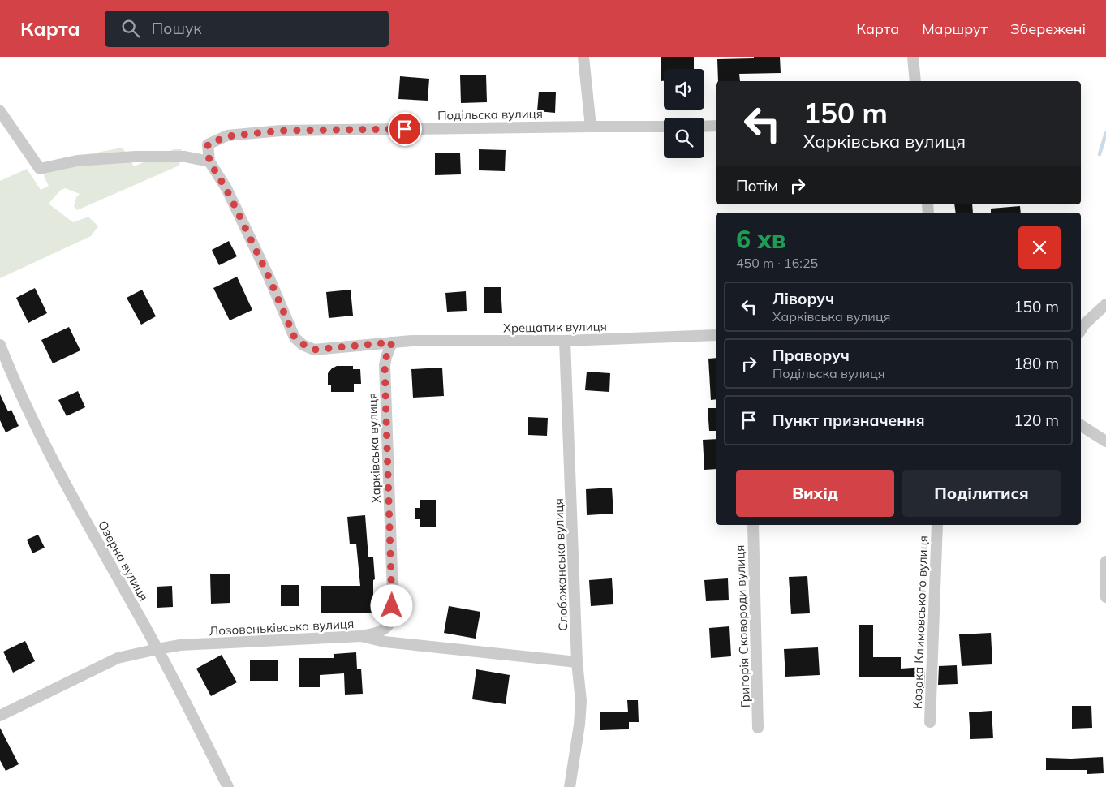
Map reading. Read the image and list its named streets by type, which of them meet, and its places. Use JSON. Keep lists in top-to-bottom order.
{
  "streets": {
    "street": [
      "Подільска вулиця",
      "Хрещатик вулиця",
      "Харківська вулиця",
      "Озерна вулиця",
      "Слобожанська вулиця",
      "Козака Климовського вулиця",
      "Григорія Сковороди вулиця",
      "Лозовеньківська вулиця"
    ]
  },
  "crossings": [
    ["Хрещатик вулиця", "Харківська вулиця"],
    ["Хрещатик вулиця", "Слобожанська вулиця"],
    ["Харківська вулиця", "Лозовеньківська вулиця"],
    ["Озерна вулиця", "Лозовеньківська вулиця"],
    ["Слобожанська вулиця", "Лозовеньківська вулиця"]
  ],
  "page": {
    "header": "Карта",
    "search": "Пошук",
    "nav": ["Карта", "Маршрут", "Збережені"],
    "turn": ["150 m", "Харківська вулиця"],
    "then": "Потім",
    "heading": ["6 хв", "450 m · 16:25"],
    "list": [
      {
        "name": "Ліворуч",
        "note": "Харківська вулиця",
        "value": "150 m"
      },
      {
        "name": "Праворуч",
        "note": "Подільска вулиця",
        "value": "180 m"
      },
      {
        "name": "Пункт призначення",
        "value": "120 m"
      }
    ],
    "buttons": ["Вихід", "Поділитися"]
  }
}
